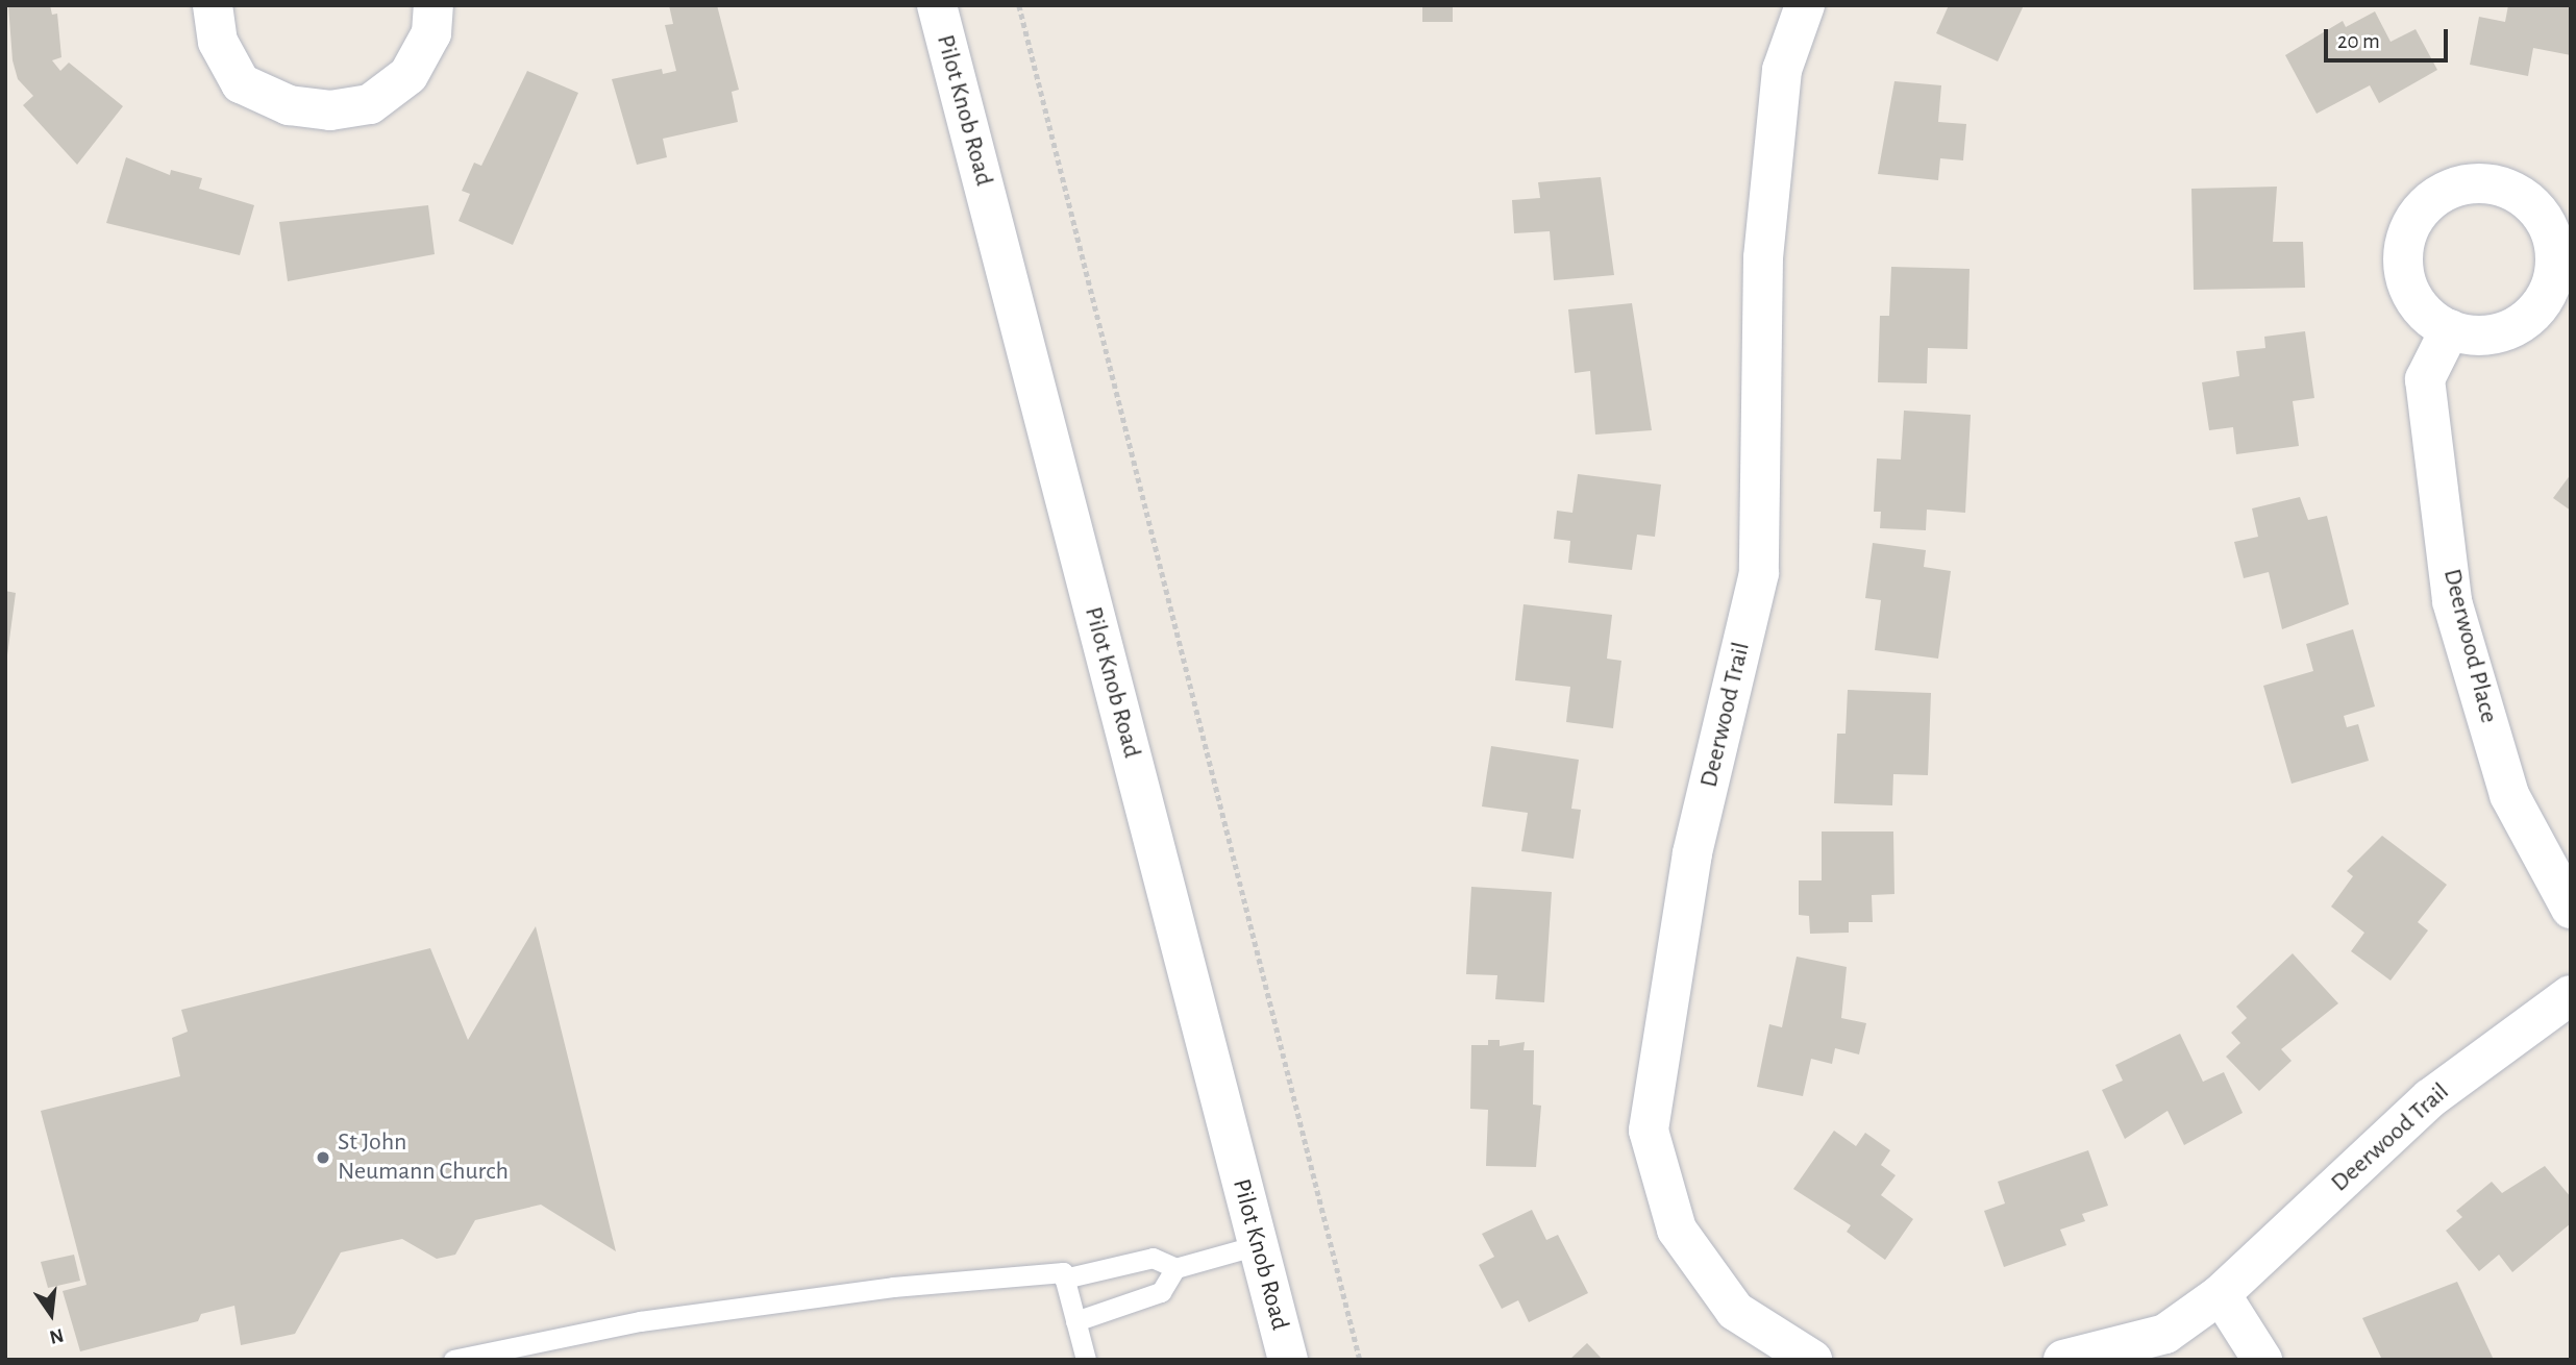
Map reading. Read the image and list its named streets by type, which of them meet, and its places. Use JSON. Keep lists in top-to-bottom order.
{
  "streets": {
    "street": ["Pilot Knob Road", "Deerwood Place", "Deerwood Trail"]
  },
  "places": ["St John Neumann Church"],
  "scale_bar": "20 m",
  "north": "bottom"
}
